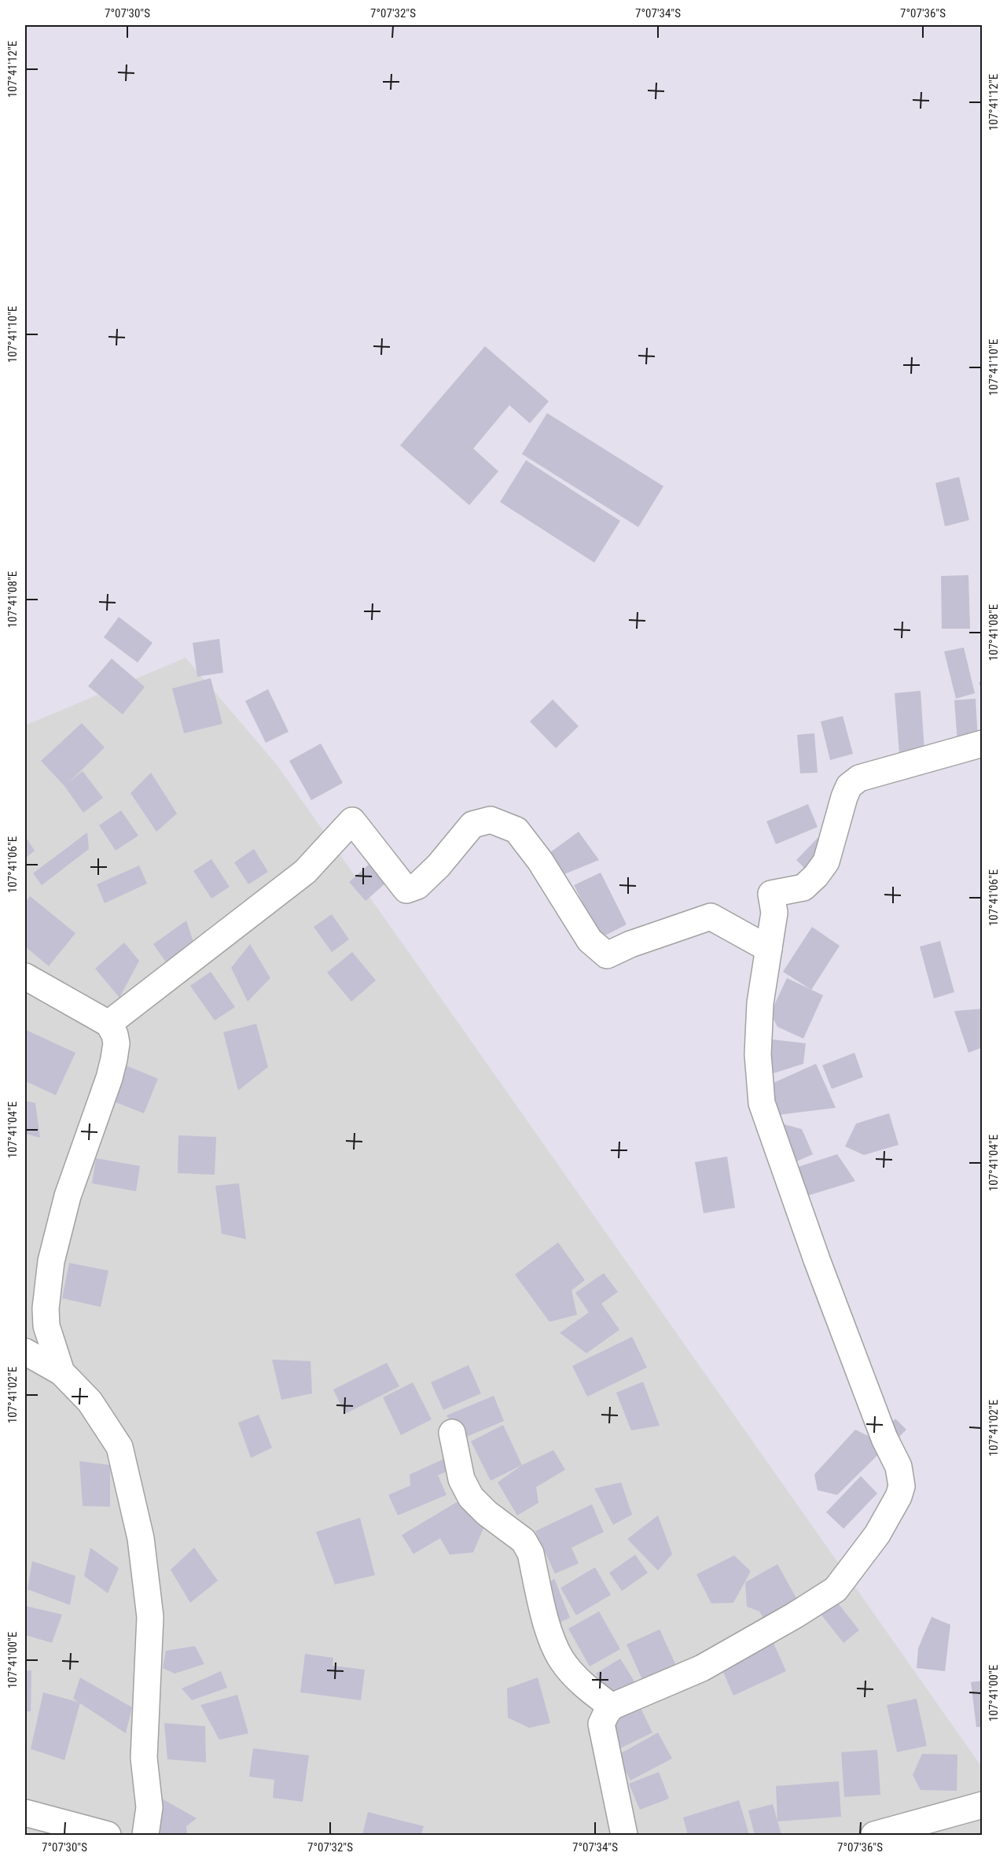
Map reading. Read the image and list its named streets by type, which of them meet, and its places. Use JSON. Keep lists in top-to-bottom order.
{
  "coordinates": [
    "7°07'30\"S",
    "7°07'32\"S",
    "7°07'34\"S",
    "7°07'36\"S",
    "107°41'12\"E",
    "107°41'10\"E",
    "107°41'08\"E",
    "107°41'06\"E",
    "107°41'04\"E",
    "107°41'02\"E",
    "107°41'00\"E"
  ]
}
